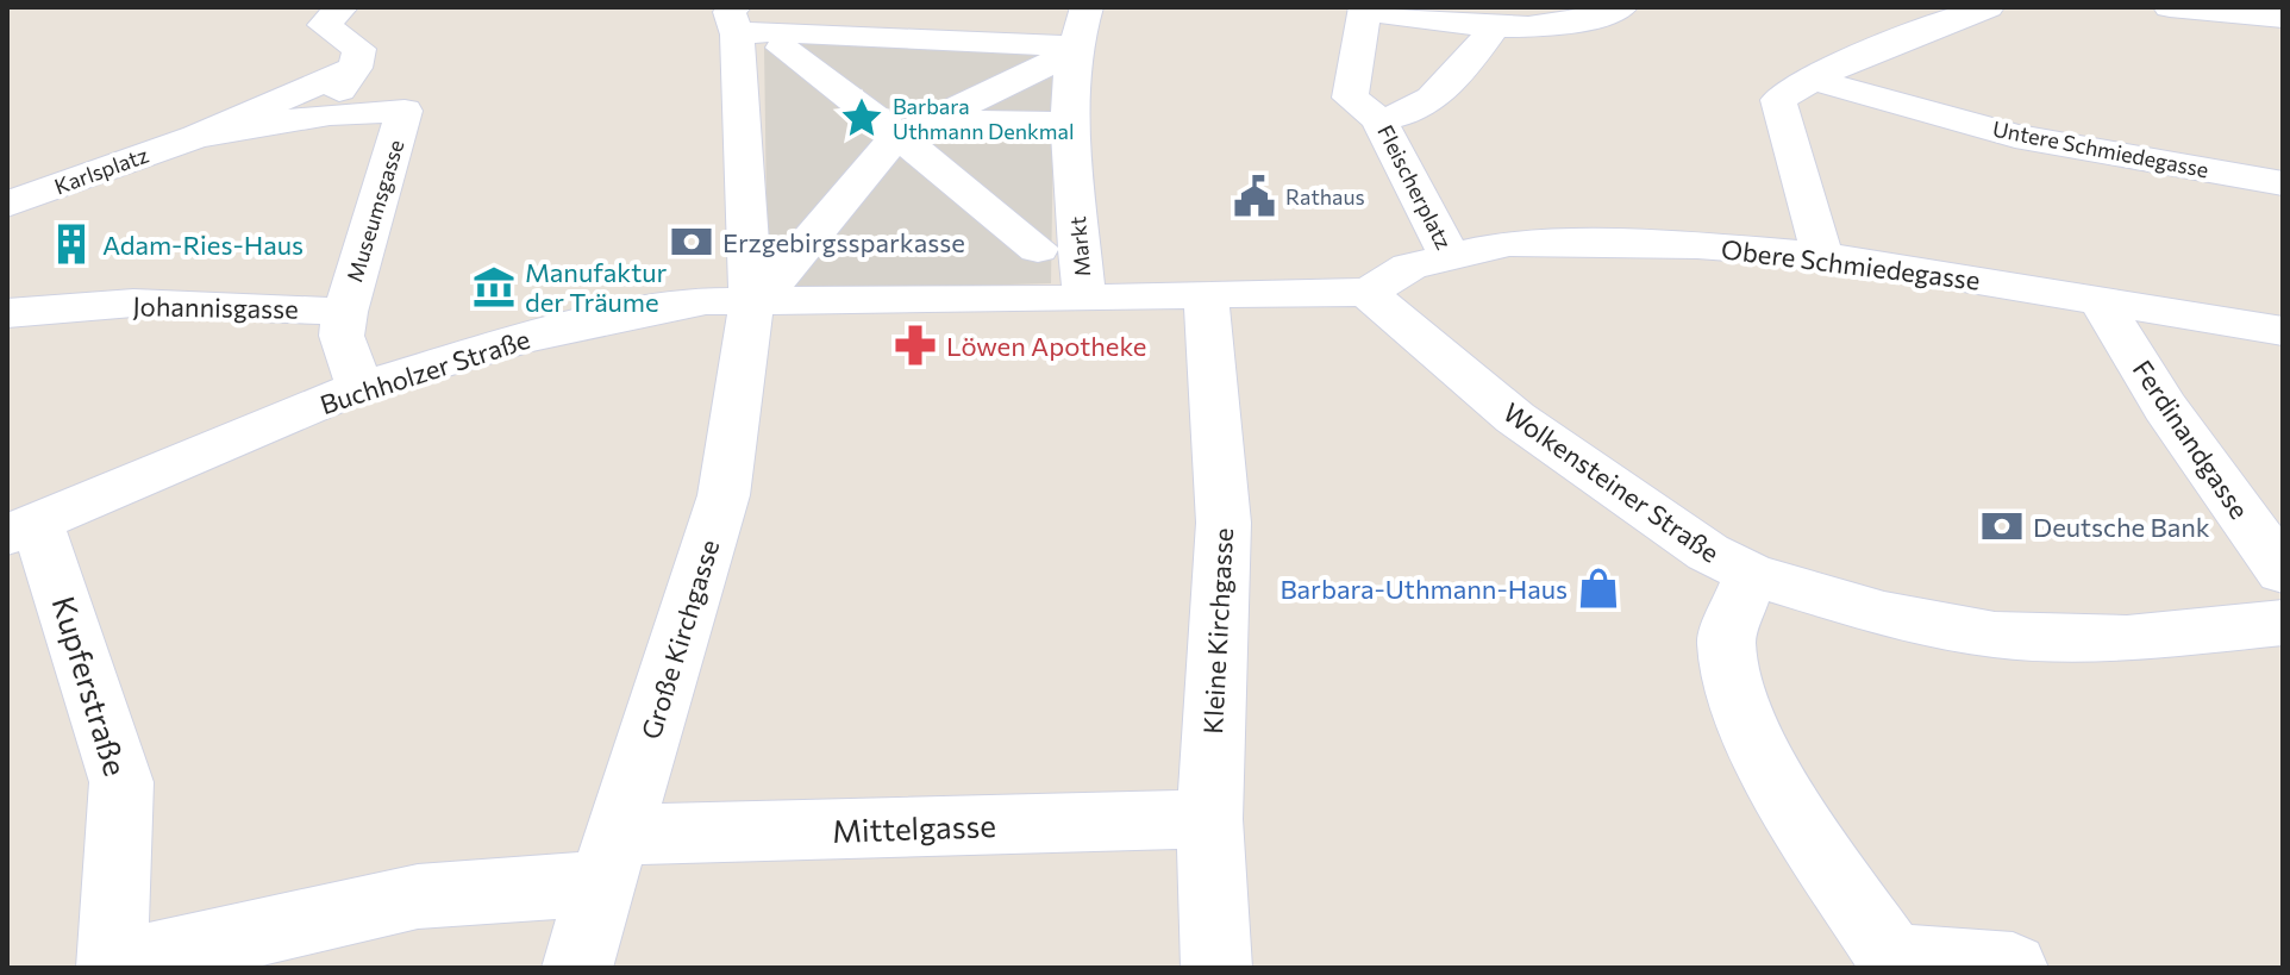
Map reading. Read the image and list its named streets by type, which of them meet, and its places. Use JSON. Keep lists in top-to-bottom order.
{
  "streets": {
    "street": [
      "Untere Schmiedegasse",
      "Karlsplatz",
      "Fleischerplatz",
      "Museumsgasse",
      "Markt",
      "Obere Schmiedegasse",
      "Johannisgasse",
      "Buchholzer Straße",
      "Ferdinandgasse",
      "Wolkensteiner Straße",
      "Kleine Kirchgasse",
      "Große Kirchgasse",
      "Kupferstraße",
      "Mittelgasse"
    ]
  },
  "crossings": [
    ["Karlsplatz", "Museumsgasse"],
    ["Fleischerplatz", "Obere Schmiedegasse"],
    ["Museumsgasse", "Johannisgasse"],
    ["Markt", "Buchholzer Straße"],
    ["Markt", "Große Kirchgasse"],
    ["Obere Schmiedegasse", "Ferdinandgasse"],
    ["Obere Schmiedegasse", "Wolkensteiner Straße"],
    ["Buchholzer Straße", "Große Kirchgasse"],
    ["Buchholzer Straße", "Kupferstraße"],
    ["Kleine Kirchgasse", "Mittelgasse"],
    ["Große Kirchgasse", "Mittelgasse"],
    ["Kupferstraße", "Mittelgasse"]
  ],
  "places": {
    "place": ["Barbara Uthmann Denkmal"],
    "public building": ["Rathaus"],
    "bank": ["Erzgebirgssparkasse", "Deutsche Bank"],
    "building": ["Adam-Ries-Haus"],
    "museum": ["Manufaktur der Träume"],
    "pharmacy": ["Löwen Apotheke"],
    "shop": ["Barbara-Uthmann-Haus"]
  }
}
